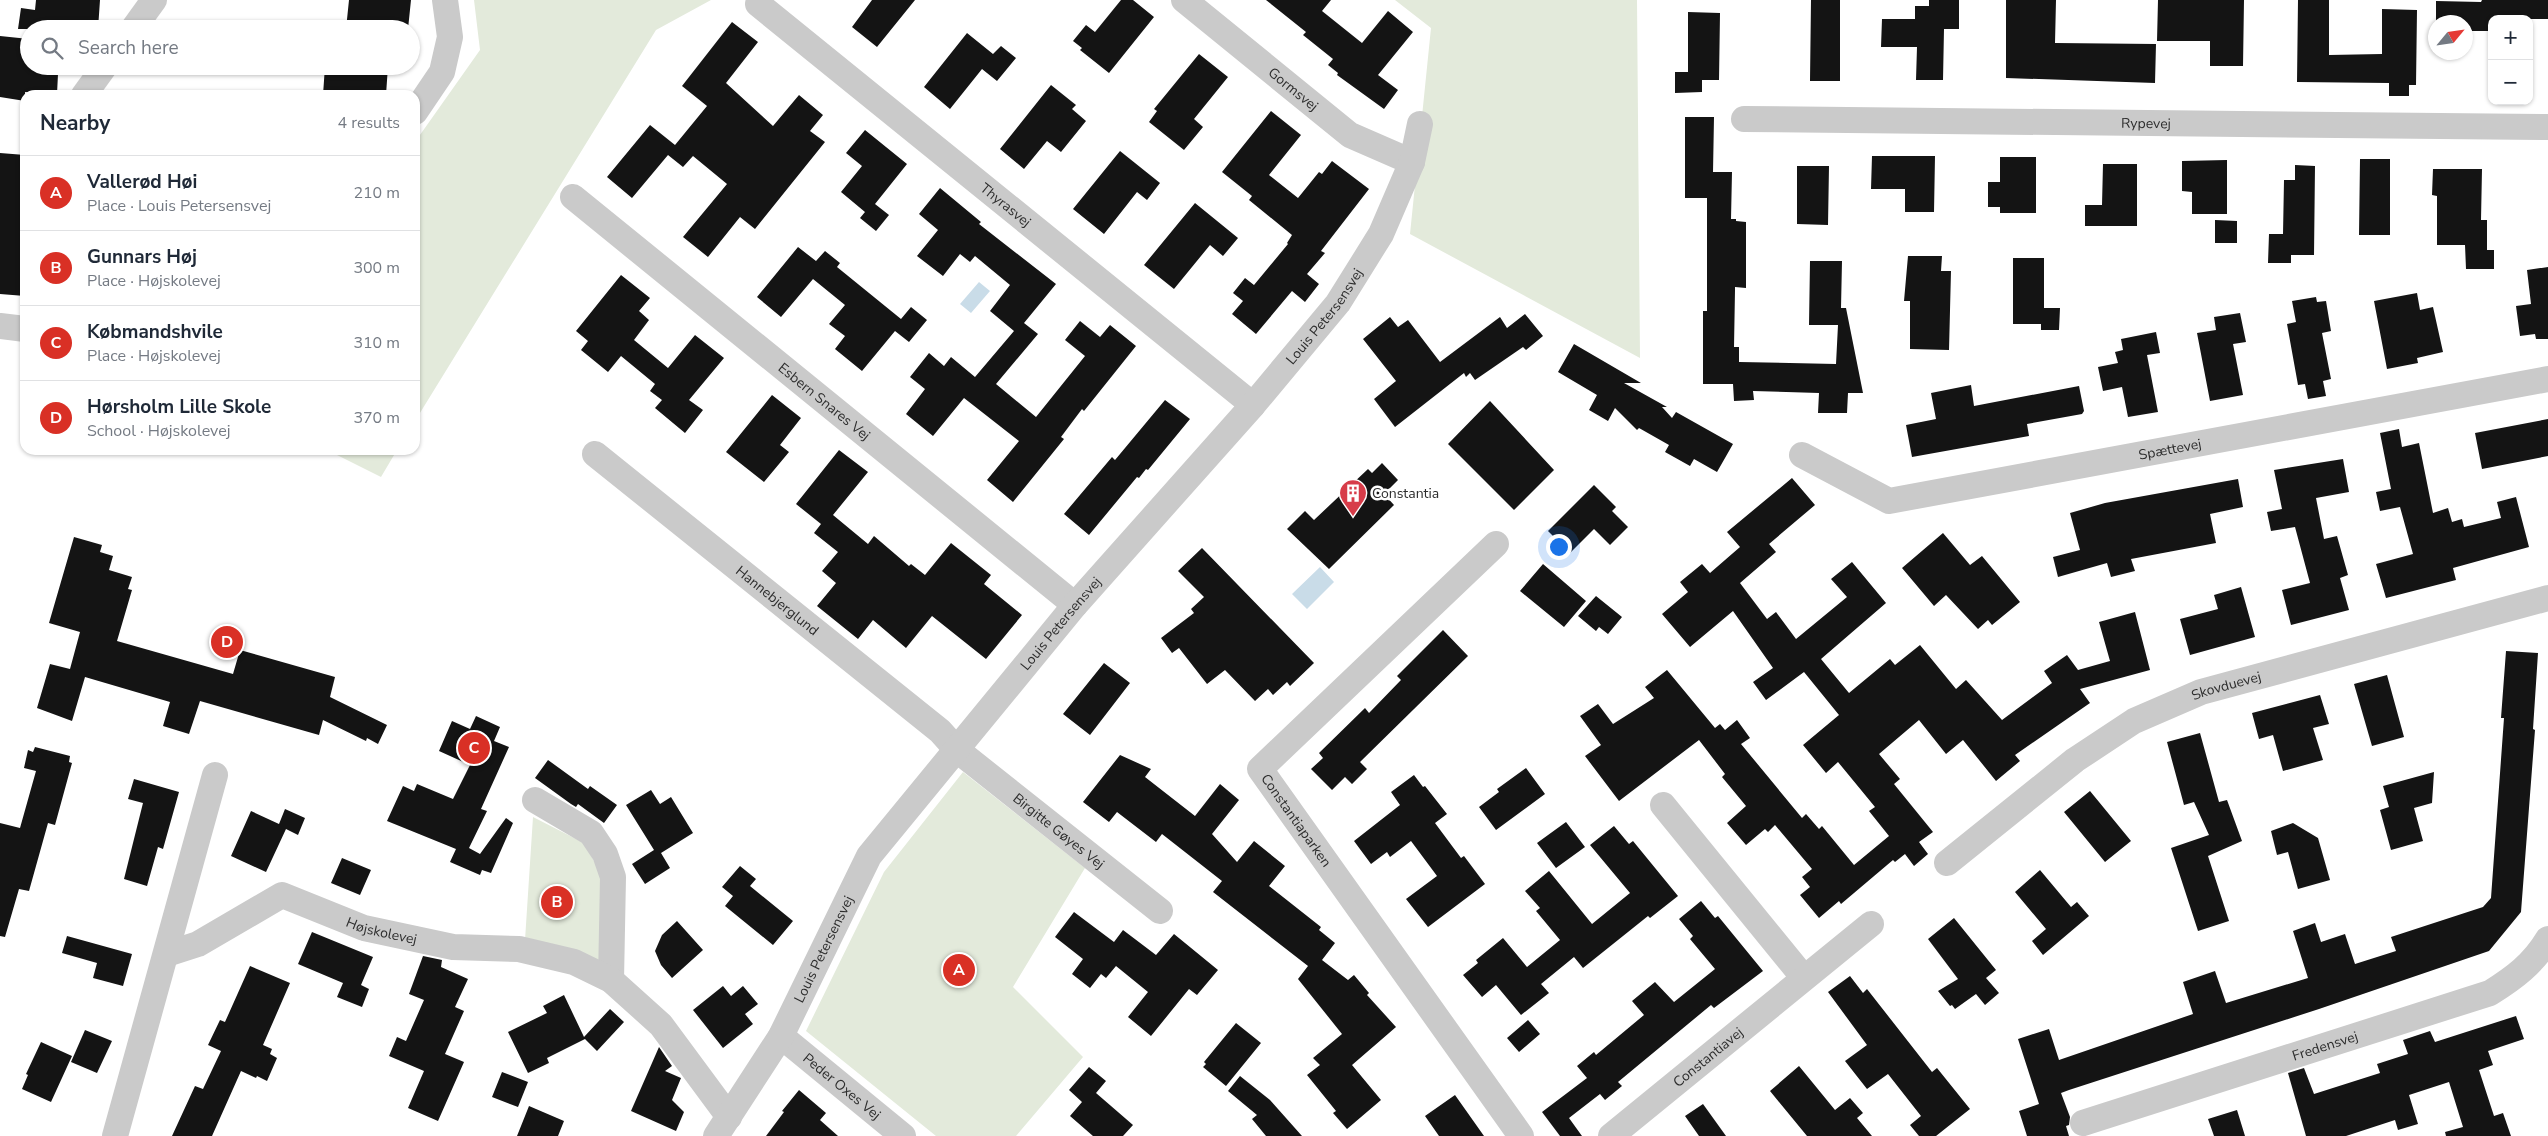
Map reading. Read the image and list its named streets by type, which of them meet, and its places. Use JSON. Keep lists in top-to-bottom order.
{
  "streets": {
    "street": [
      "Gormsvej",
      "Rypevej",
      "Thyrasvej",
      "Louis Petersensvej",
      "Esbern Snares Vej",
      "Spættevej",
      "Hannebjerglund",
      "Skovduevej",
      "Constantiaparken",
      "Birgitte Gøyes Vej",
      "Højskolevej",
      "Fredensvej",
      "Constantiavej",
      "Peder Oxes Vej"
    ]
  },
  "crossings": [
    ["Gormsvej", "Louis Petersensvej"],
    ["Thyrasvej", "Louis Petersensvej"],
    ["Louis Petersensvej", "Esbern Snares Vej"],
    ["Louis Petersensvej", "Hannebjerglund"],
    ["Louis Petersensvej", "Birgitte Gøyes Vej"],
    ["Louis Petersensvej", "Højskolevej"],
    ["Louis Petersensvej", "Peder Oxes Vej"],
    ["Hannebjerglund", "Birgitte Gøyes Vej"]
  ],
  "places": {
    "building": ["Constantia"]
  },
  "north": "top right",
  "page": {
    "map_buttons": ["+", "−"],
    "search": "Search here",
    "heading": ["Nearby", "4 results"],
    "list": [
      {
        "mark": "A",
        "name": "Vallerød Høi",
        "note": "Place · Louis Petersensvej",
        "value": "210 m"
      },
      {
        "mark": "B",
        "name": "Gunnars Høj",
        "note": "Place · Højskolevej",
        "value": "300 m"
      },
      {
        "mark": "C",
        "name": "Købmandshvile",
        "note": "Place · Højskolevej",
        "value": "310 m"
      },
      {
        "mark": "D",
        "name": "Hørsholm Lille Skole",
        "note": "School · Højskolevej",
        "value": "370 m"
      }
    ],
    "pins": [
      "D",
      "C",
      "B",
      "A"
    ]
  }
}
